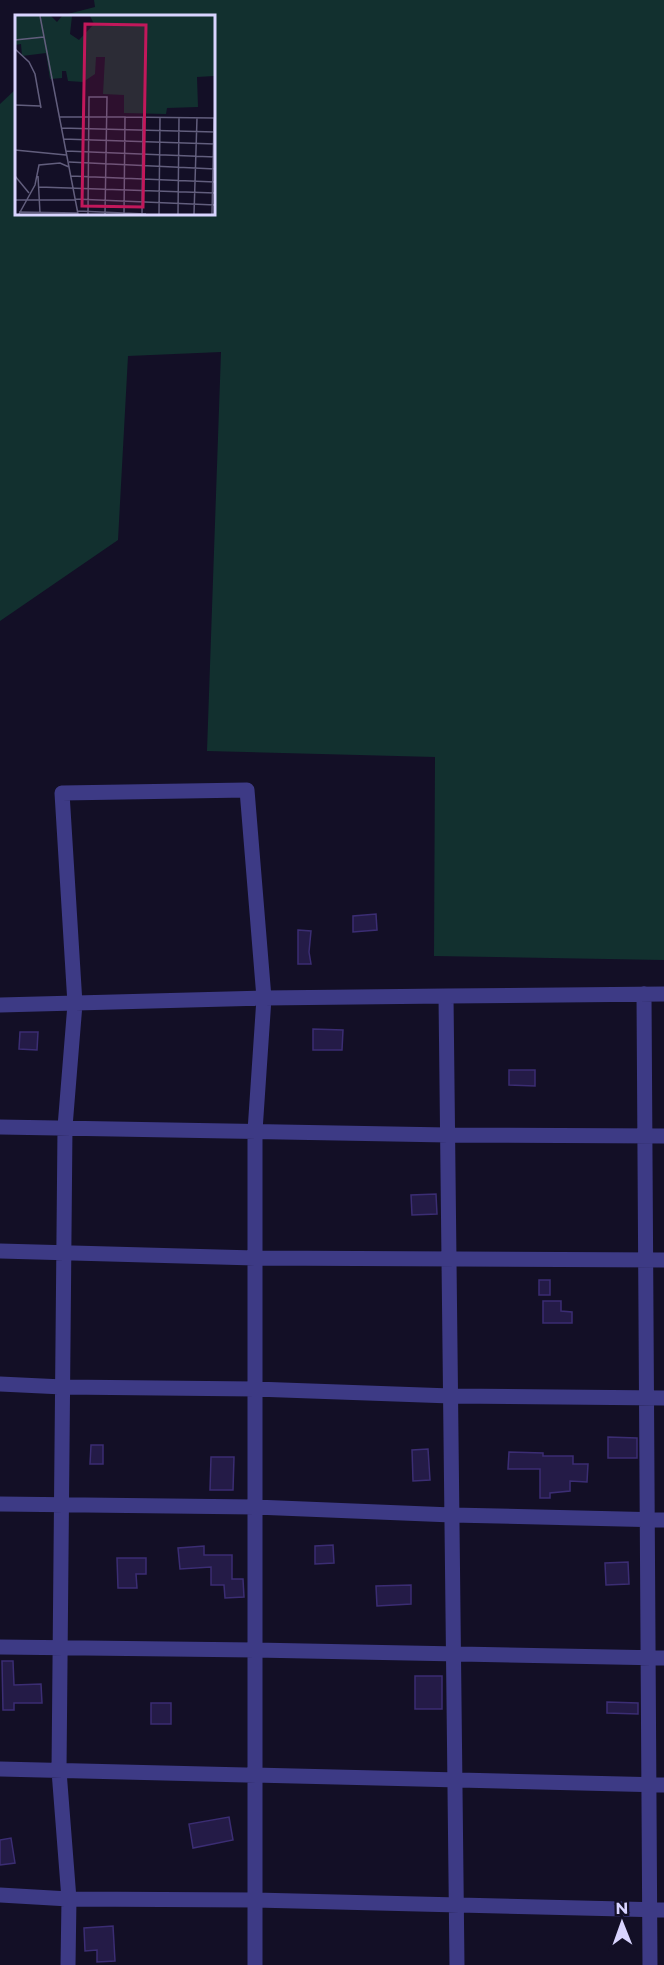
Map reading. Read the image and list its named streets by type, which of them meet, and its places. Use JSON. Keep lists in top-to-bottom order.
{
  "north": "top"
}
